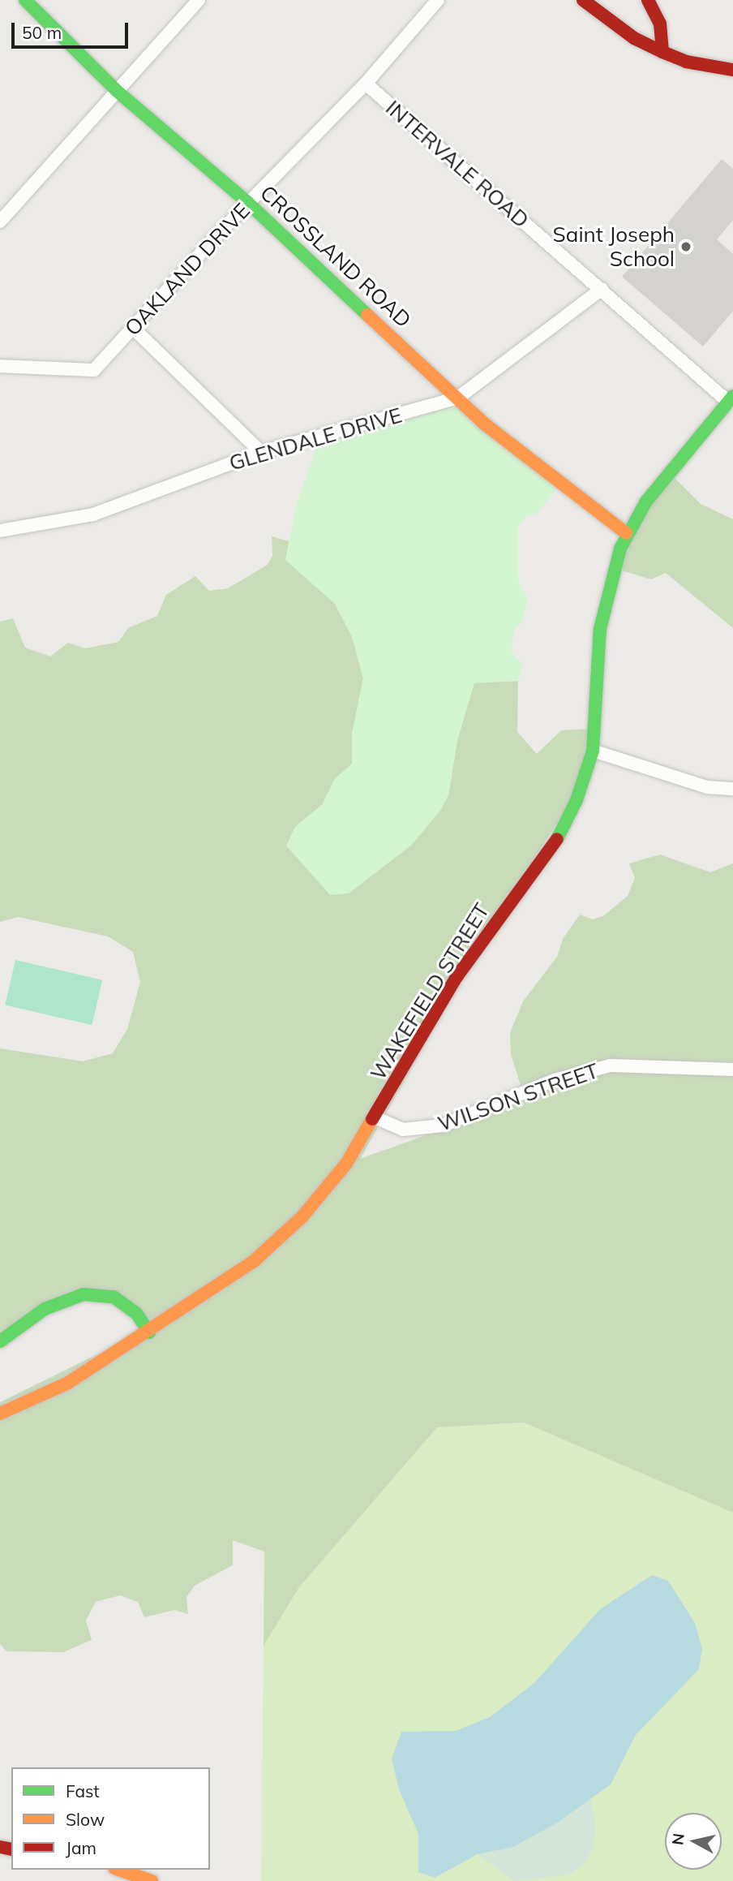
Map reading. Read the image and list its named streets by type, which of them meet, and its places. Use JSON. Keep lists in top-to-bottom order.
{
  "streets": {
    "street": [
      "INTERVALE ROAD",
      "CROSSLAND ROAD",
      "OAKLAND DRIVE",
      "GLENDALE DRIVE",
      "WAKEFIELD STREET",
      "WILSON STREET"
    ]
  },
  "crossings": [
    ["INTERVALE ROAD", "OAKLAND DRIVE"],
    ["INTERVALE ROAD", "GLENDALE DRIVE"],
    ["INTERVALE ROAD", "WAKEFIELD STREET"],
    ["CROSSLAND ROAD", "OAKLAND DRIVE"],
    ["CROSSLAND ROAD", "GLENDALE DRIVE"],
    ["CROSSLAND ROAD", "WAKEFIELD STREET"],
    ["WAKEFIELD STREET", "WILSON STREET"]
  ],
  "places": ["Saint Joseph School"],
  "legend": ["Fast", "Slow", "Jam"],
  "scale_bar": "50 m",
  "north": "left"
}
